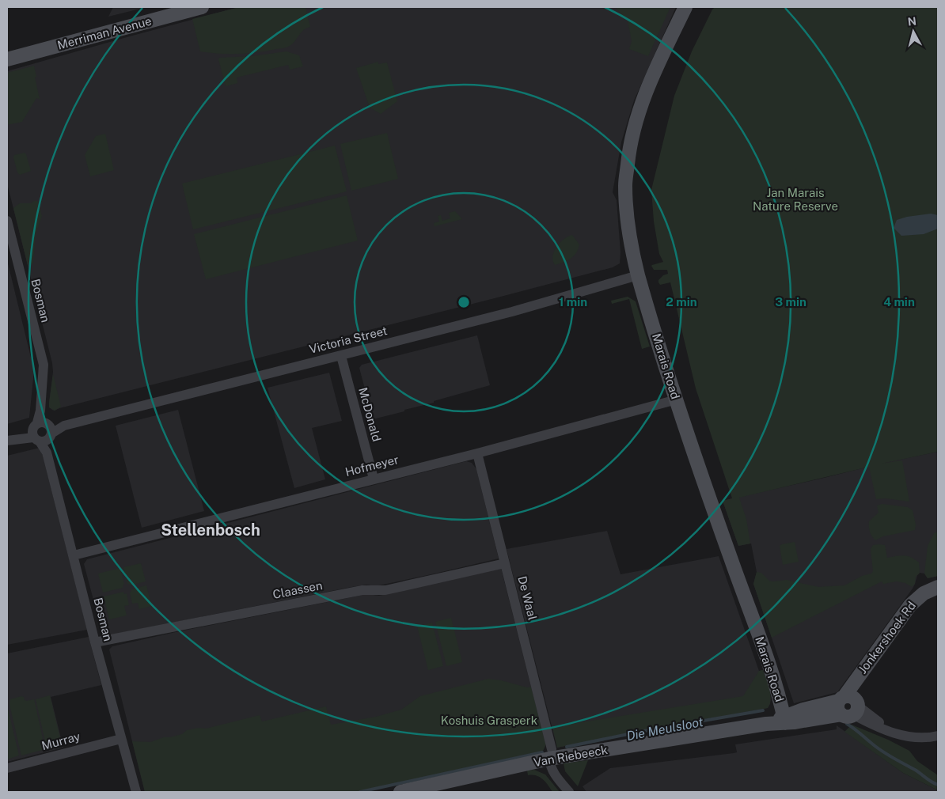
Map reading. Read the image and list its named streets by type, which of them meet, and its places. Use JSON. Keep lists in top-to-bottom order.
{
  "streets": {
    "street": [
      "Merriman Avenue",
      "Bosman",
      "Victoria Street",
      "Marais Road",
      "McDonald",
      "Hofmeyer",
      "Claassen",
      "De Waal",
      "Jonkershoek Rd",
      "Murray",
      "Van Riebeeck"
    ]
  },
  "crossings": [
    ["Bosman", "Victoria Street"],
    ["Bosman", "Hofmeyer"],
    ["Bosman", "Claassen"],
    ["Bosman", "Murray"],
    ["Victoria Street", "Marais Road"],
    ["Victoria Street", "McDonald"],
    ["Marais Road", "Hofmeyer"],
    ["Marais Road", "Van Riebeeck"],
    ["McDonald", "Hofmeyer"],
    ["Hofmeyer", "De Waal"],
    ["Claassen", "De Waal"],
    ["De Waal", "Van Riebeeck"],
    ["Jonkershoek Rd", "Van Riebeeck"]
  ],
  "districts": ["Stellenbosch"],
  "water": ["Die Meulsloot"],
  "parks": ["Jan Marais Nature Reserve", "Koshuis Grasperk"],
  "north": "top",
  "rings": [
    "1 min",
    "2 min",
    "3 min",
    "4 min"
  ]
}
